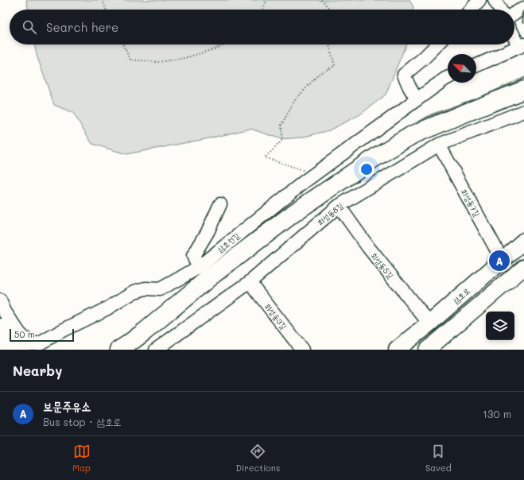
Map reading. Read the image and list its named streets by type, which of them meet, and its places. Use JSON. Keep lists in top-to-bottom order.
{
  "streets": {
    "main road": ["삼호로"],
    "street": [
      "회성동7길",
      "회성동8길",
      "삼호천길",
      "회성동5길",
      "회성동3길"
    ]
  },
  "crossings": [
    ["회성동7길", "회성동8길"],
    ["회성동7길", "삼호로"],
    ["회성동8길", "회성동5길"],
    ["회성동8길", "회성동3길"],
    ["회성동5길", "삼호로"]
  ],
  "scale_bar": "50 m",
  "north": "top left",
  "page": {
    "search": "Search here",
    "pins": "A",
    "scale": "50 m",
    "heading": "Nearby",
    "list": [
      {
        "mark": "A",
        "name": "보문주유소",
        "note": "Bus stop · 삼호로",
        "value": "130 m"
      }
    ],
    "nav": ["Map", "Directions", "Saved"]
  }
}
